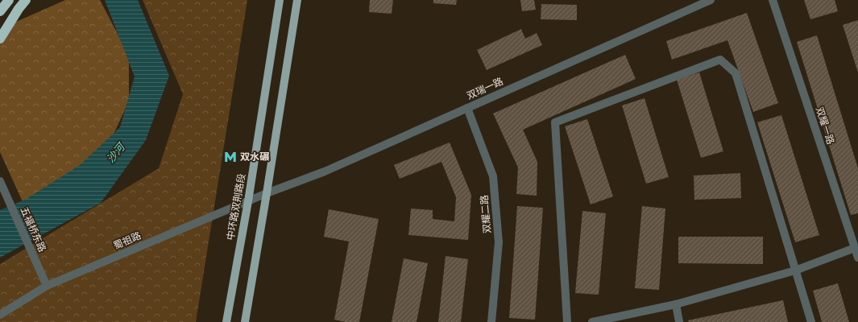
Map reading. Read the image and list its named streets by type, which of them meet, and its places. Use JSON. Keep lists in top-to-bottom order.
{
  "streets": {
    "main road": ["中环路双荆路段"],
    "street": [
      "双瑞一路",
      "双耀一路",
      "双耀二路",
      "五福桥东路",
      "蜀祖路"
    ]
  },
  "crossings": [
    ["双瑞一路", "双耀二路"],
    ["双瑞一路", "蜀祖路"],
    ["中环路双荆路段", "蜀祖路"],
    ["五福桥东路", "蜀祖路"]
  ],
  "water": ["沙河"],
  "places": {
    "metro station": ["双水碾"]
  }
}
